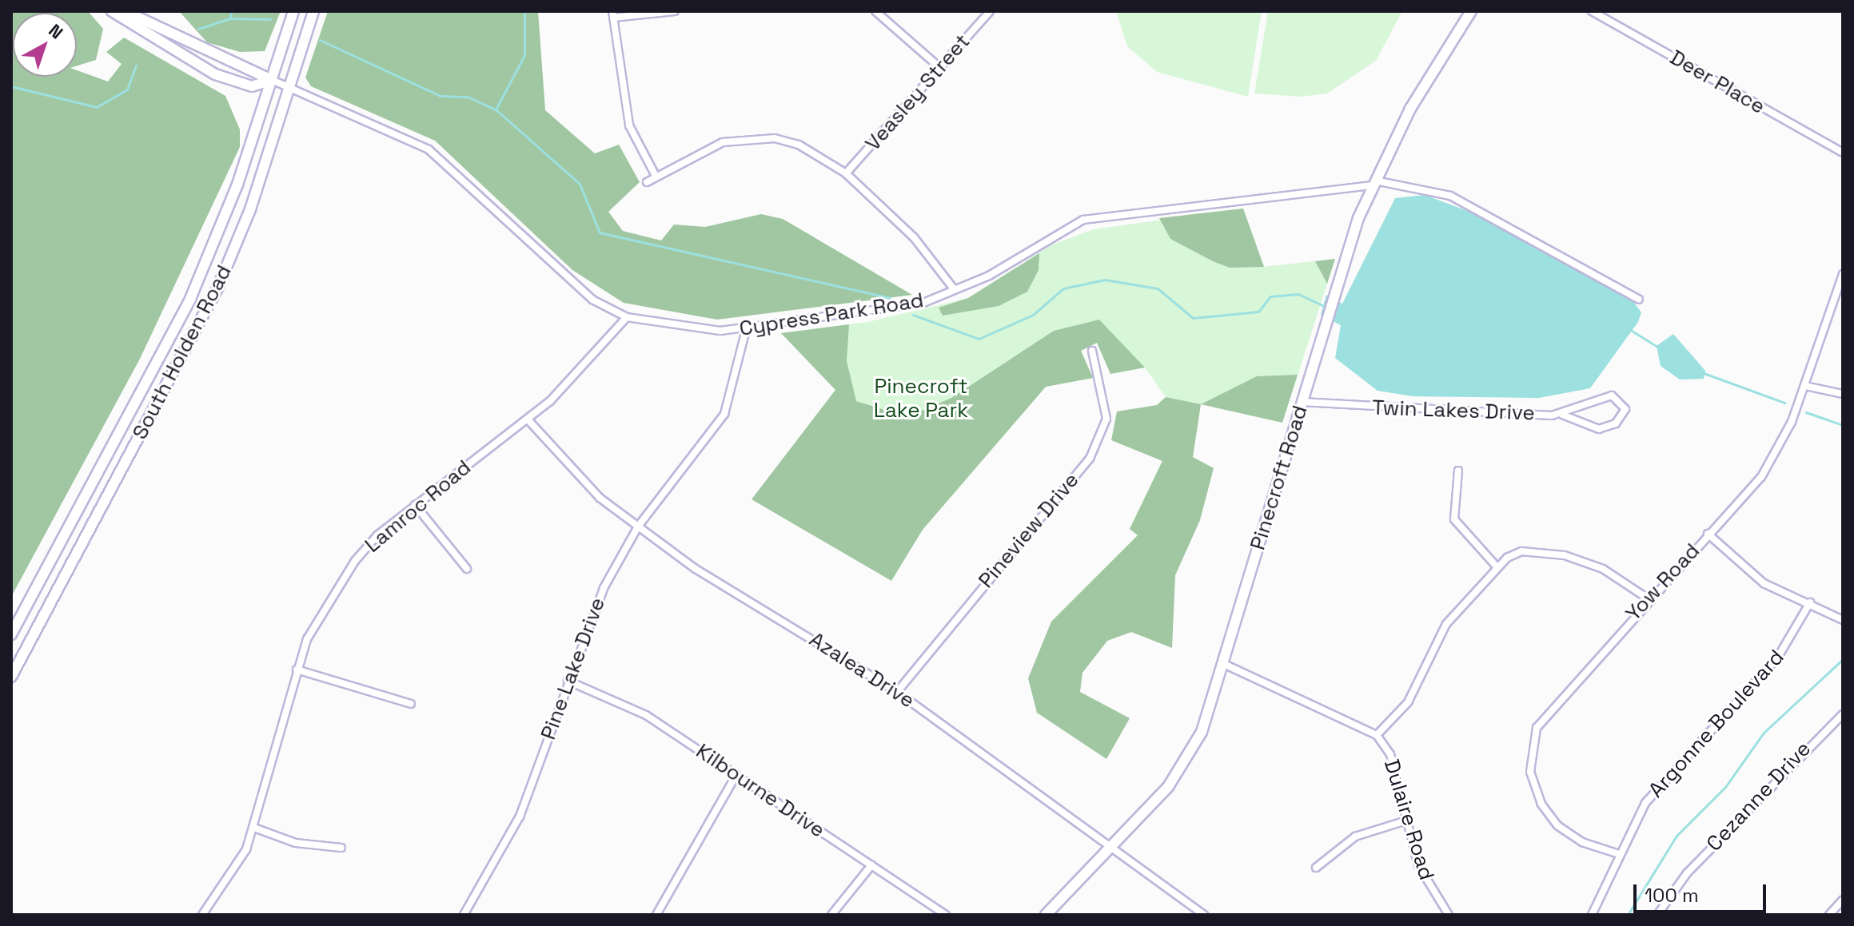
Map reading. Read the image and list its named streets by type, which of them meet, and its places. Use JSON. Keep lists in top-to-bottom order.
{
  "streets": {
    "main road": ["South Holden Road", "Pinecroft Road"],
    "street": [
      "Deer Place",
      "Veasley Street",
      "Cypress Park Road",
      "Twin Lakes Drive",
      "Lamroc Road",
      "Pineview Drive",
      "Yow Road",
      "Pine Lake Drive",
      "Azalea Drive",
      "Argonne Boulevard",
      "Kilbourne Drive",
      "Cezanne Drive",
      "Dulaire Road"
    ]
  },
  "crossings": [
    ["Cypress Park Road", "South Holden Road"],
    ["Cypress Park Road", "Pinecroft Road"],
    ["Cypress Park Road", "Lamroc Road"],
    ["Cypress Park Road", "Pine Lake Drive"],
    ["Twin Lakes Drive", "Pinecroft Road"],
    ["Pinecroft Road", "Azalea Drive"],
    ["Pinecroft Road", "Dulaire Road"],
    ["Lamroc Road", "Azalea Drive"],
    ["Pineview Drive", "Azalea Drive"],
    ["Yow Road", "Argonne Boulevard"],
    ["Pine Lake Drive", "Azalea Drive"],
    ["Pine Lake Drive", "Kilbourne Drive"]
  ],
  "parks": ["Pinecroft Lake Park"],
  "scale_bar": "100 m",
  "north": "top right"
}
